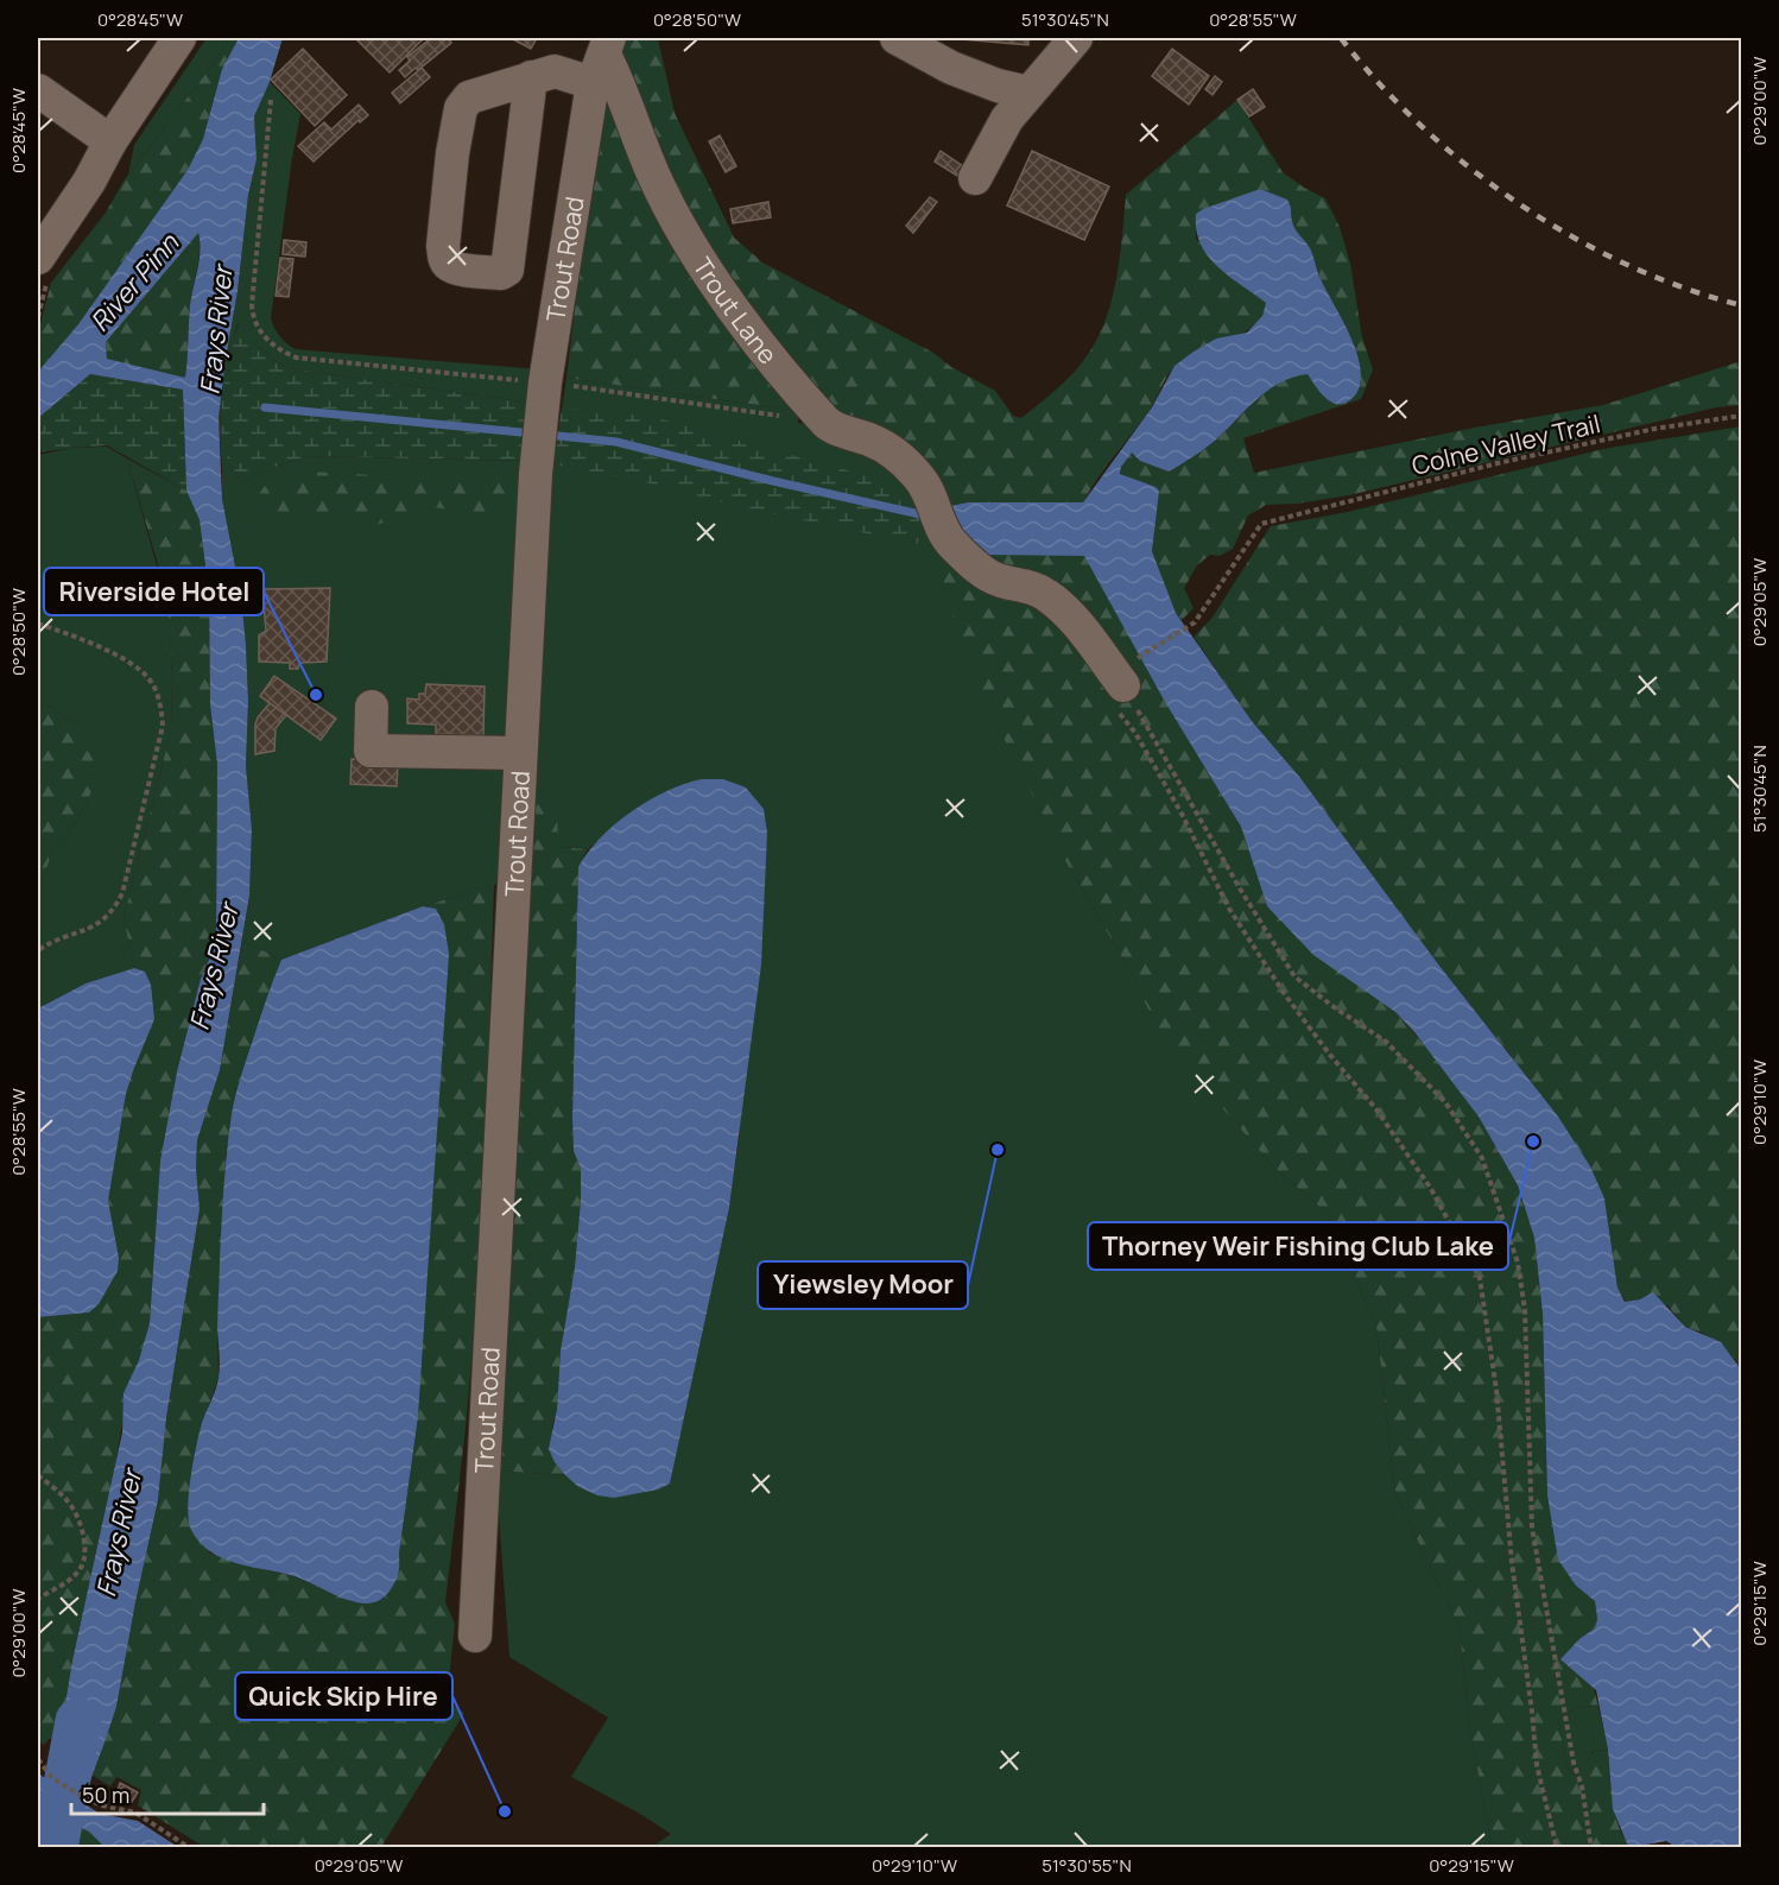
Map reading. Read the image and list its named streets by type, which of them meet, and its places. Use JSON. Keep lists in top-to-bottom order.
{
  "streets": {
    "street": ["Trout Road", "Trout Lane"],
    "path": ["Colne Valley Trail"]
  },
  "crossings": [
    ["Trout Road", "Trout Lane"],
    ["Trout Lane", "Colne Valley Trail"]
  ],
  "water": ["River Pinn", "Frays River"],
  "places": [
    "Riverside Hotel",
    "Thorney Weir Fishing Club Lake",
    "Yiewsley Moor",
    "Quick Skip Hire"
  ],
  "scale_bar": "50 m",
  "coordinates": [
    "0°28'45\"W",
    "0°28'50\"W",
    "51°30'45\"N",
    "0°28'55\"W",
    "0°29'00\"W",
    "0°29'05\"W",
    "0°29'10\"W",
    "0°29'15\"W",
    "51°30'55\"N"
  ]
}
